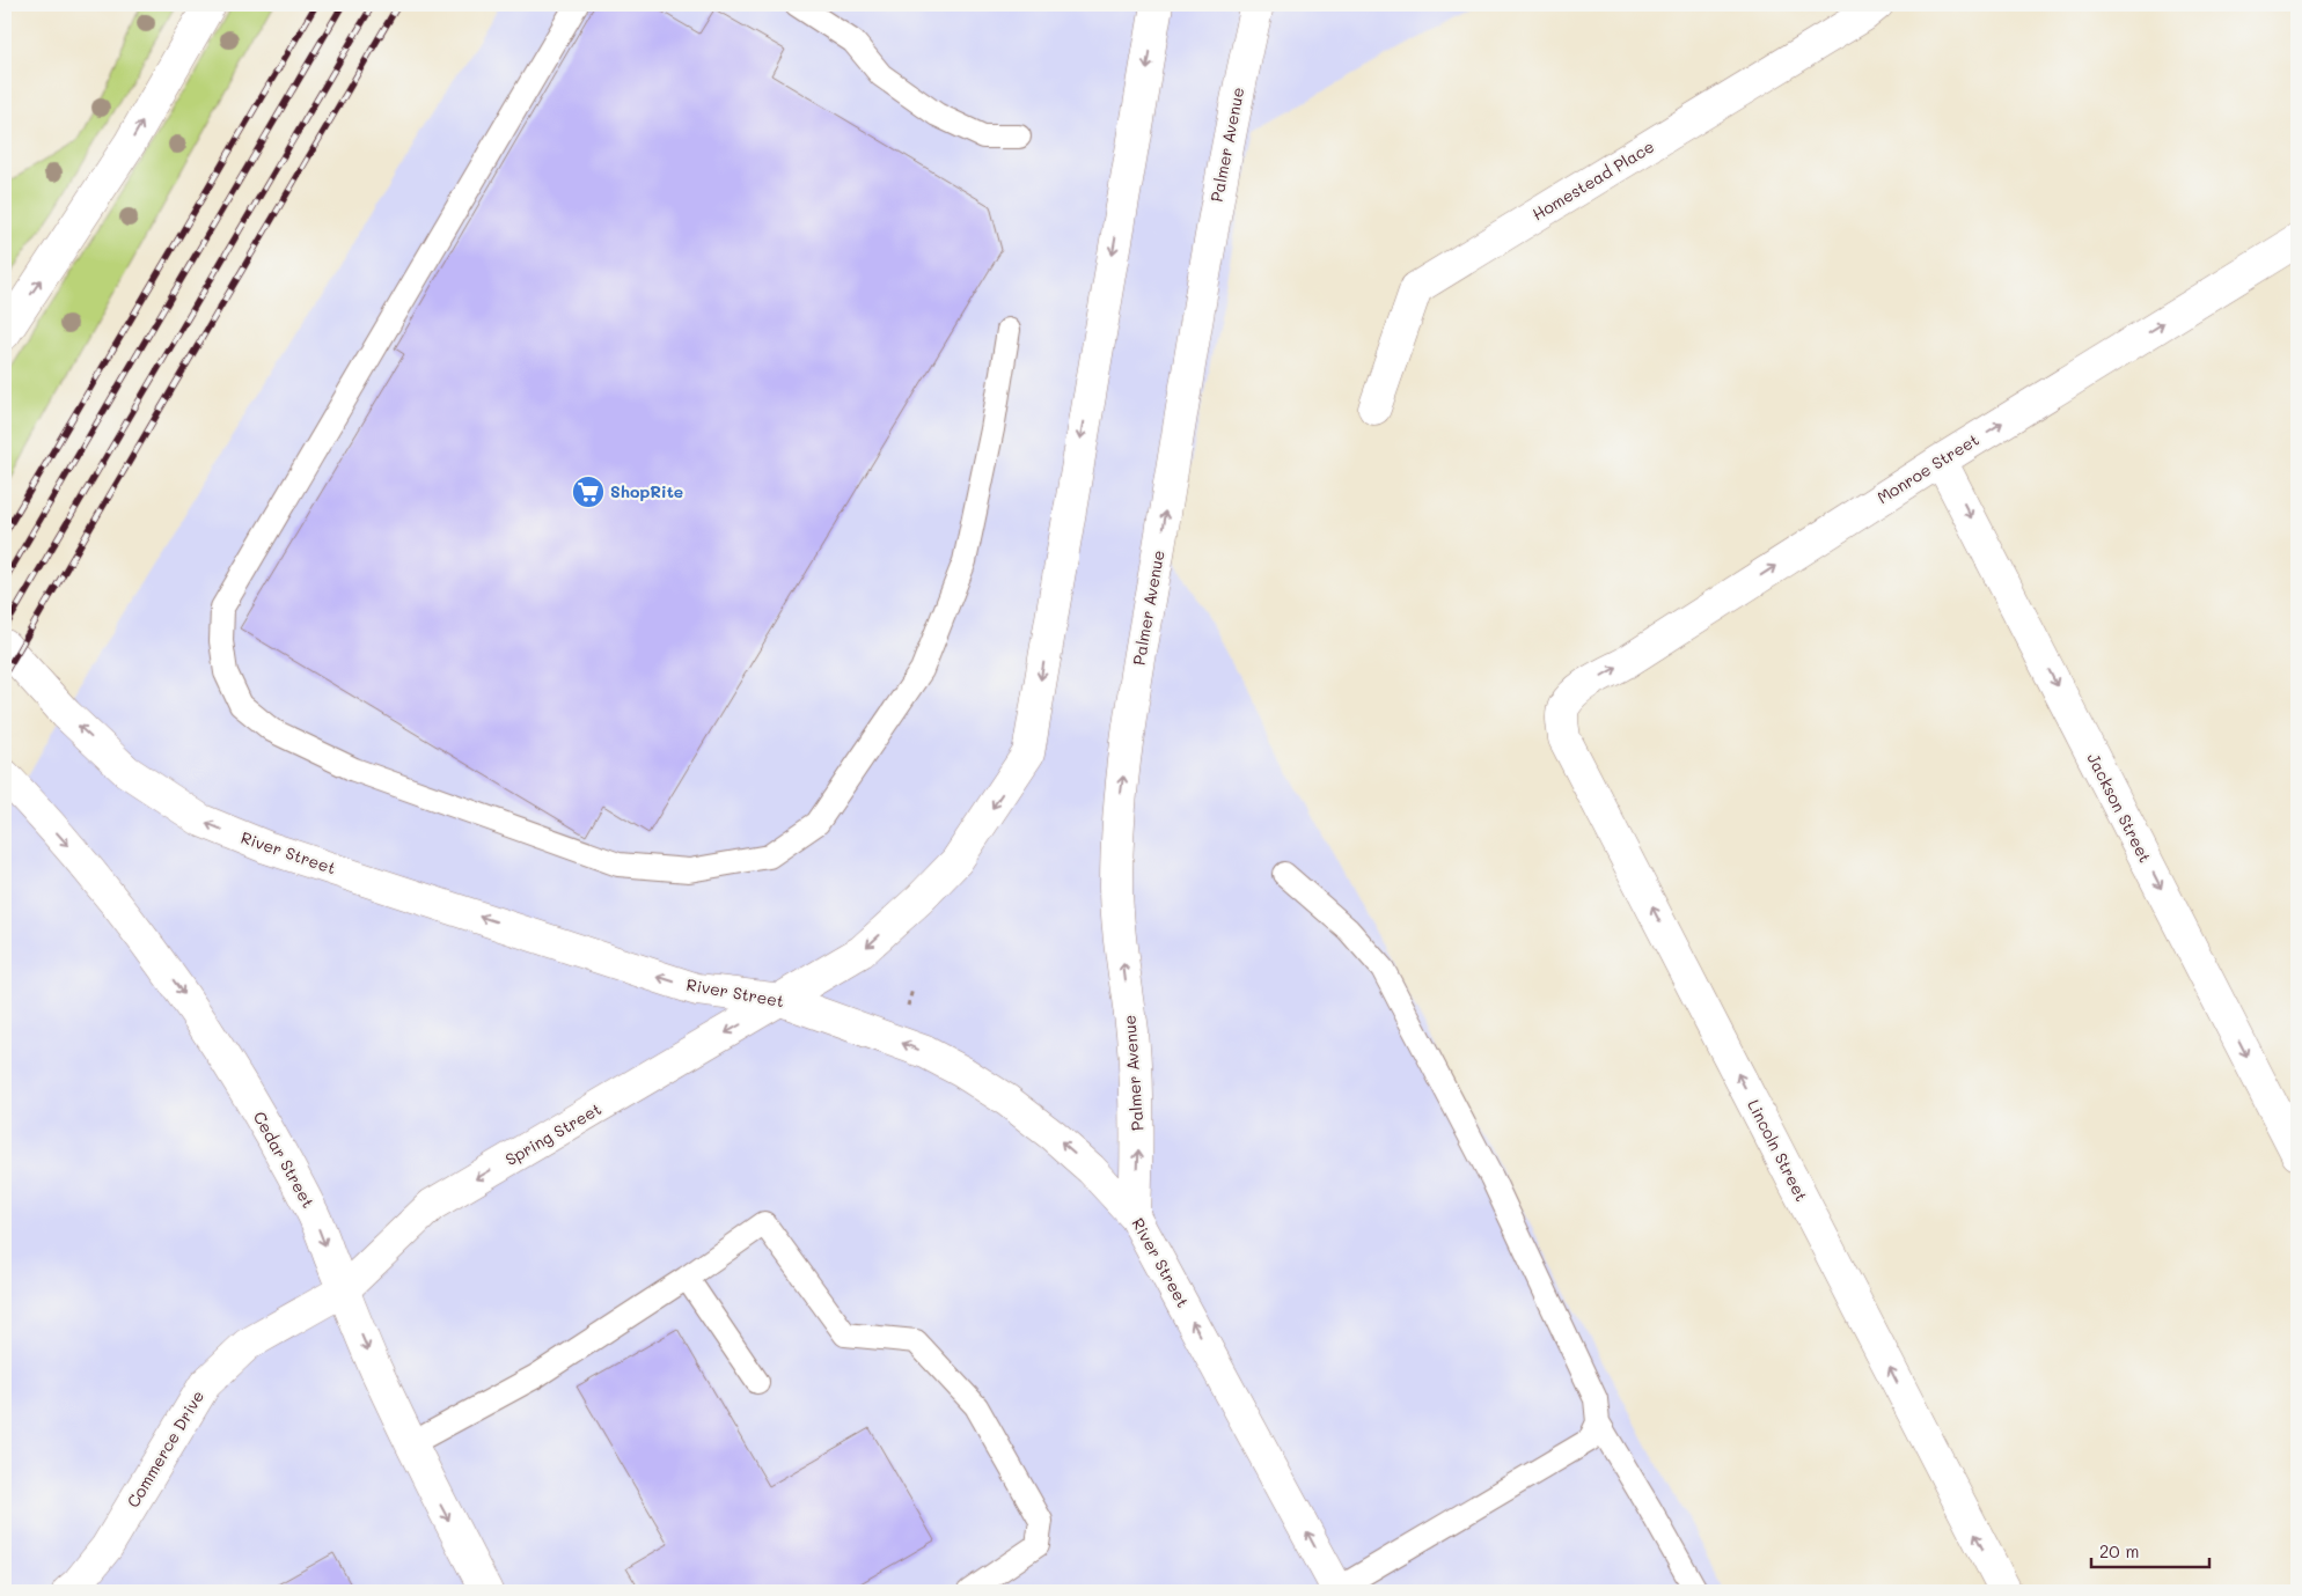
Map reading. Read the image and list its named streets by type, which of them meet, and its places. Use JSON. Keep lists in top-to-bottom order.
{
  "streets": {
    "main road": [
      "Palmer Avenue",
      "Homestead Place",
      "Monroe Street",
      "Jackson Street",
      "River Street",
      "Spring Street",
      "Lincoln Street",
      "Cedar Street",
      "Commerce Drive"
    ]
  },
  "crossings": [
    ["Palmer Avenue", "River Street"],
    ["Monroe Street", "Jackson Street"],
    ["Monroe Street", "Lincoln Street"],
    ["River Street", "Spring Street"],
    ["Spring Street", "Cedar Street"],
    ["Spring Street", "Commerce Drive"],
    ["Cedar Street", "Commerce Drive"]
  ],
  "one_way": [
    "Monroe Street",
    "Jackson Street",
    "River Street",
    "Spring Street",
    "Lincoln Street",
    "Cedar Street"
  ],
  "places": {
    "supermarket": ["ShopRite"]
  },
  "scale_bar": "20 m"
}
